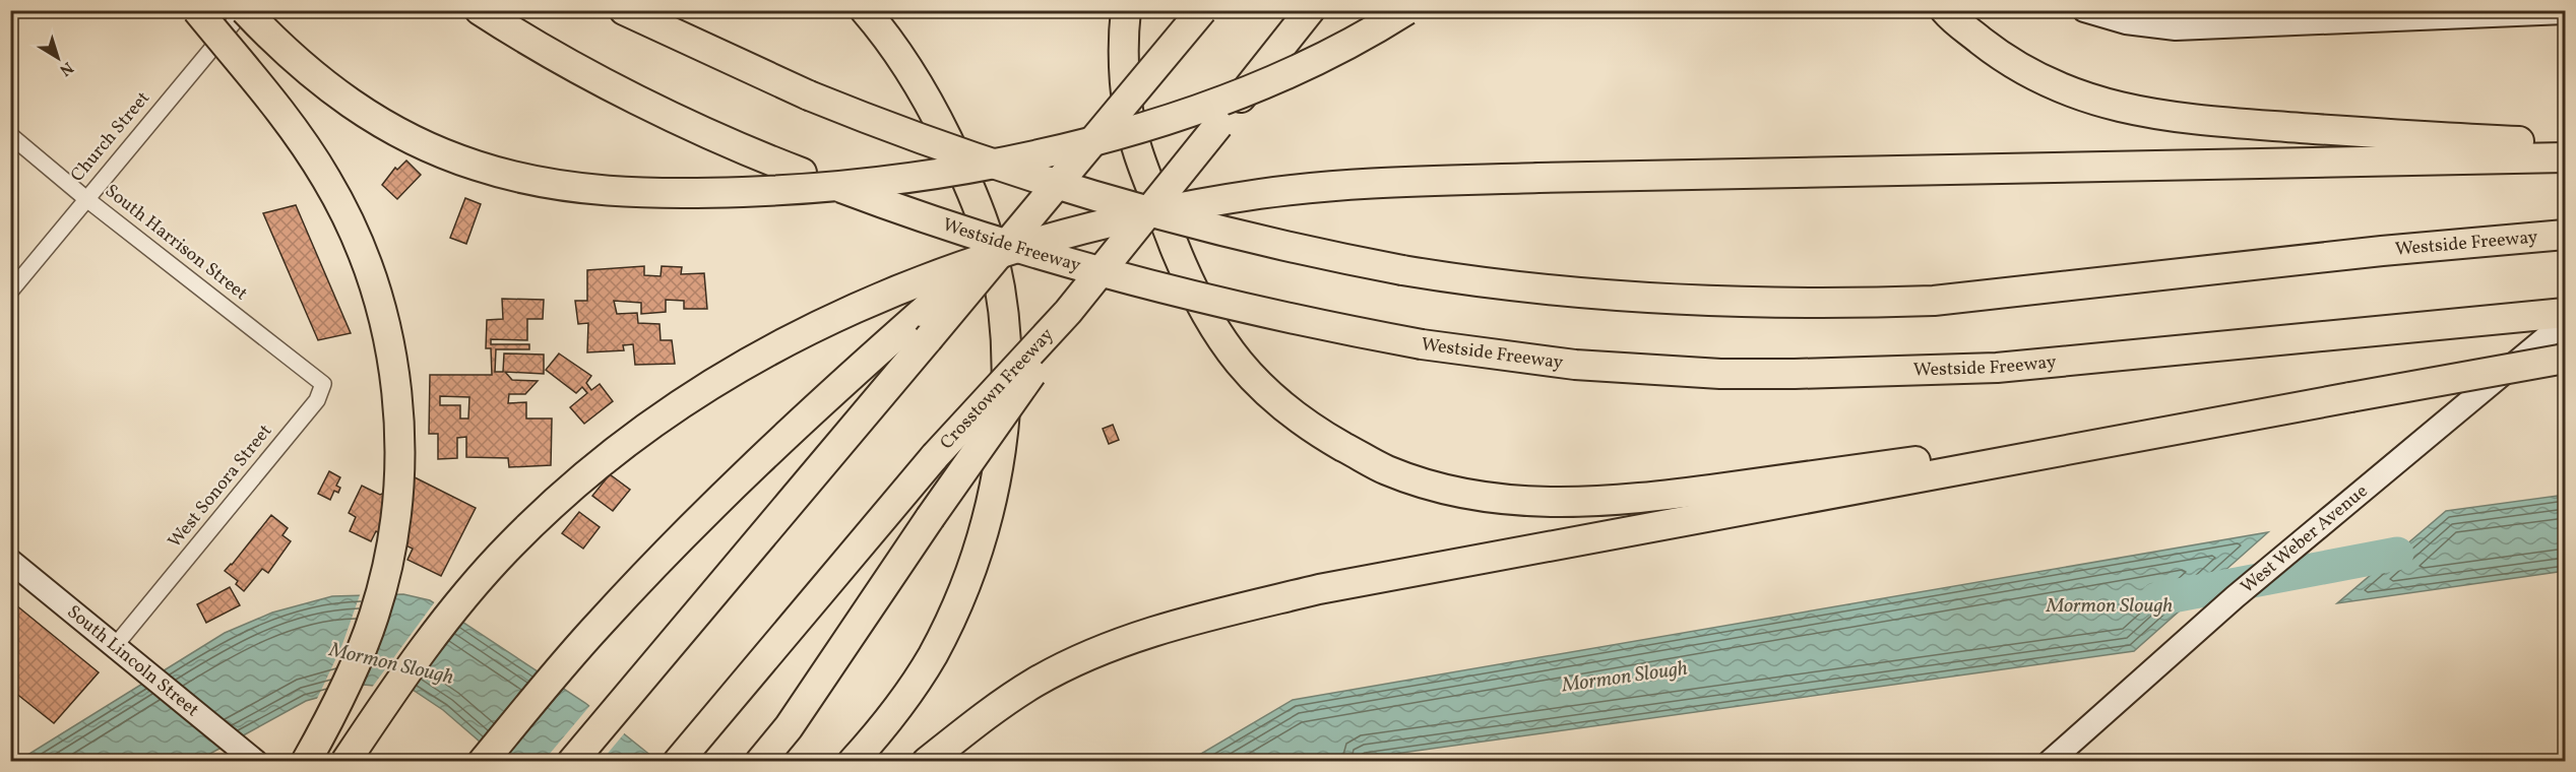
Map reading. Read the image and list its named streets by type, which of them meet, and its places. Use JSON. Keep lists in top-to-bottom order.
{
  "streets": {
    "highway": ["Westside Freeway", "Crosstown Freeway"],
    "street": [
      "Church Street",
      "South Harrison Street",
      "West Sonora Street",
      "West Weber Avenue",
      "South Lincoln Street"
    ]
  },
  "crossings": [
    ["Church Street", "South Harrison Street"],
    ["South Harrison Street", "West Sonora Street"],
    ["West Sonora Street", "South Lincoln Street"]
  ],
  "water": ["Mormon Slough"],
  "north": "bottom right"
}
